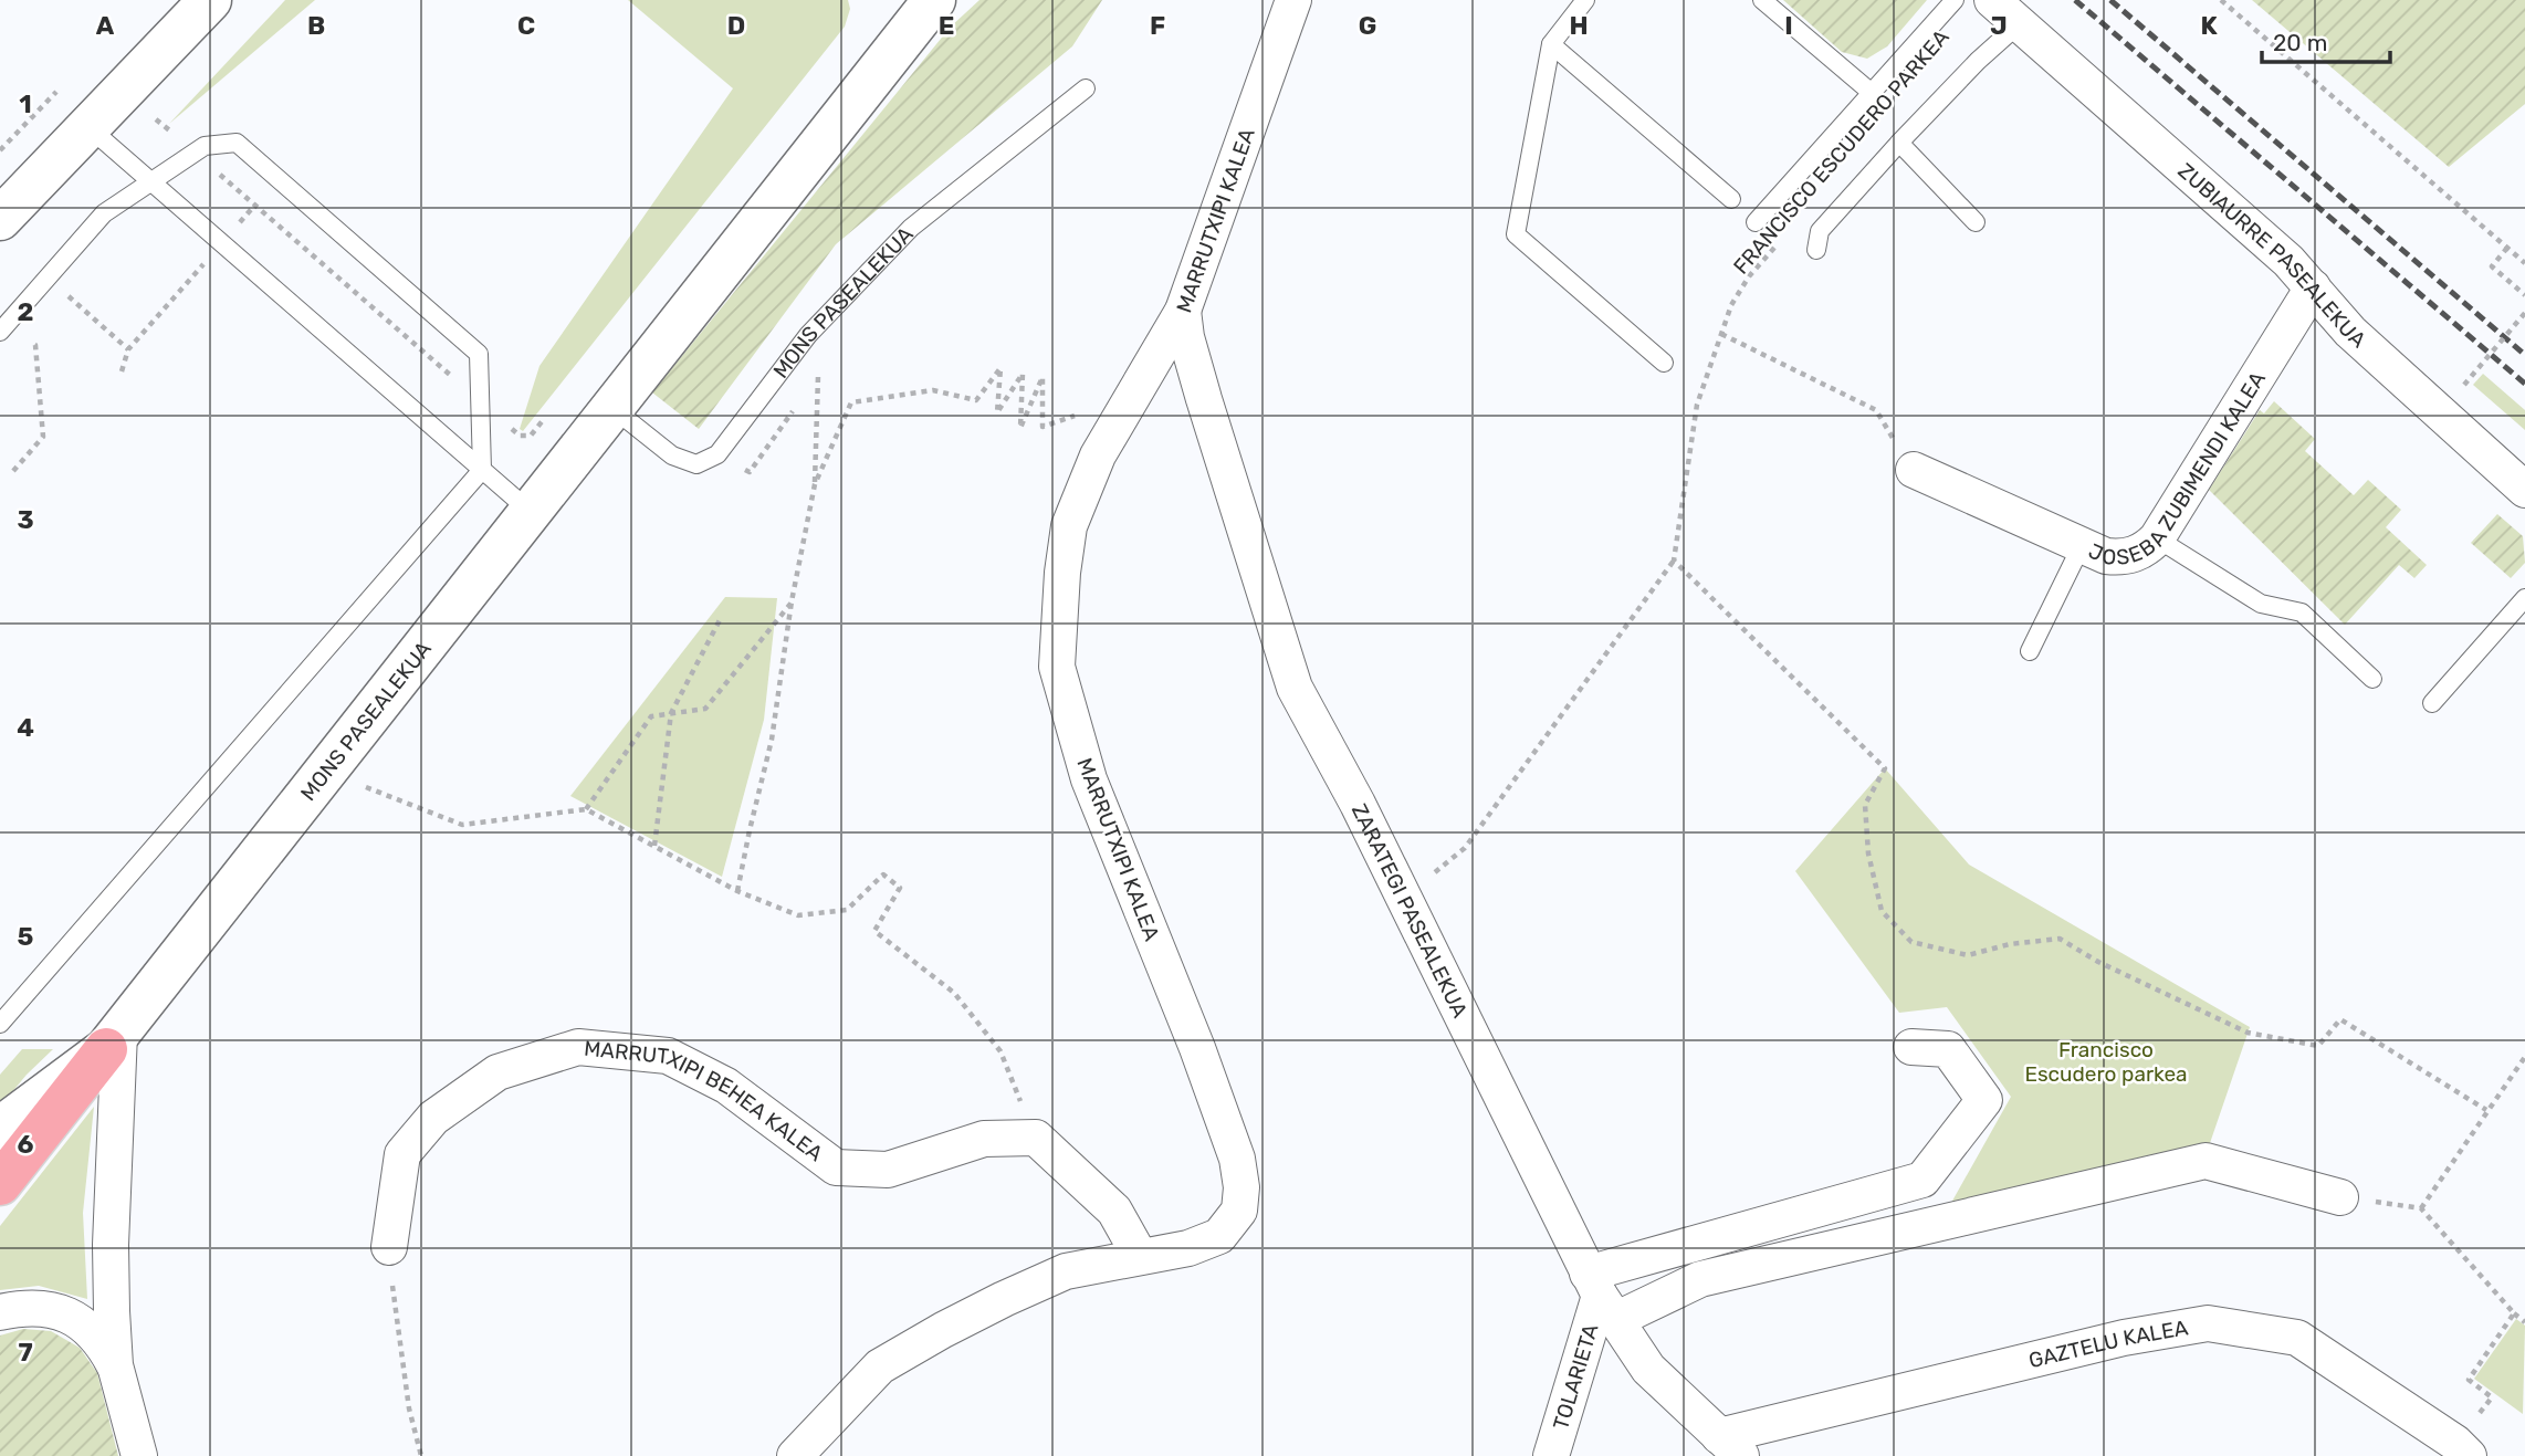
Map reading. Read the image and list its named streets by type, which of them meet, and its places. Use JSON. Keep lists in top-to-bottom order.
{
  "streets": {
    "main road": ["MONS PASEALEKUA"],
    "street": [
      "MARRUTXIPI KALEA",
      "ZUBIAURRE PASEALEKUA",
      "JOSEBA ZUBIMENDI KALEA",
      "ZARATEGI PASEALEKUA",
      "MARRUTXIPI BEHEA KALEA",
      "GAZTELU KALEA",
      "TOLARIETA"
    ],
    "path": ["FRANCISCO ESCUDERO PARKEA"]
  },
  "crossings": [
    ["MARRUTXIPI KALEA", "ZARATEGI PASEALEKUA"],
    ["ZUBIAURRE PASEALEKUA", "JOSEBA ZUBIMENDI KALEA"],
    ["ZARATEGI PASEALEKUA", "GAZTELU KALEA"],
    ["ZARATEGI PASEALEKUA", "TOLARIETA"]
  ],
  "parks": ["Francisco Escudero parkea"],
  "scale_bar": "20 m",
  "grid": {
    "columns": [
      "A",
      "B",
      "C",
      "D",
      "E",
      "F",
      "G",
      "H",
      "I",
      "J",
      "K"
    ],
    "rows": [
      "1",
      "2",
      "3",
      "4",
      "5",
      "6",
      "7"
    ]
  }
}
